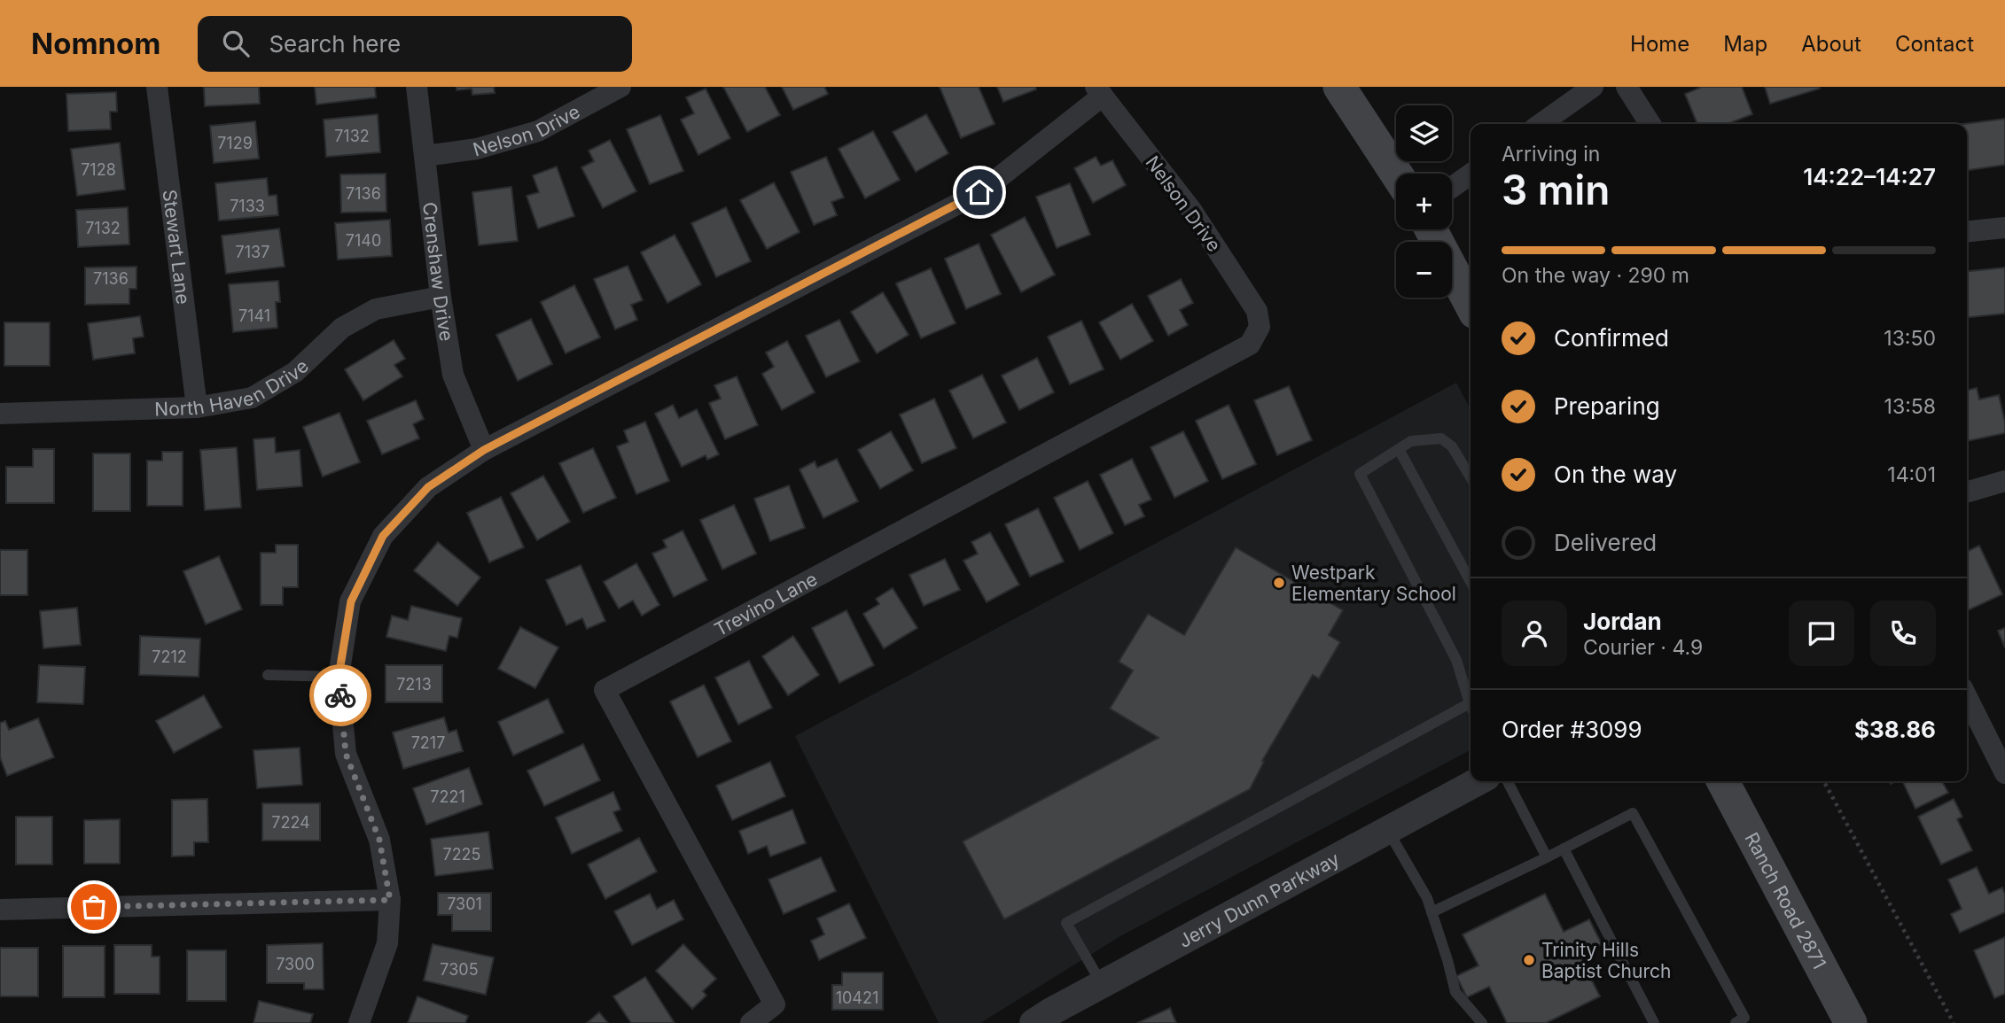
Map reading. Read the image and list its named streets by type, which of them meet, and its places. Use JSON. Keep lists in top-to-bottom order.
{
  "streets": {
    "main road": ["Ranch Road 2871"],
    "street": [
      "Nelson Drive",
      "Stewart Lane",
      "Crenshaw Drive",
      "North Haven Drive",
      "Trevino Lane",
      "Jerry Dunn Parkway"
    ]
  },
  "crossings": [
    ["Nelson Drive", "Crenshaw Drive"],
    ["Nelson Drive", "Trevino Lane"],
    ["Stewart Lane", "North Haven Drive"],
    ["Crenshaw Drive", "North Haven Drive"]
  ],
  "places": ["Westpark Elementary School", "Trinity Hills Baptist Church"],
  "house_numbers": [
    "7132",
    "7129",
    "7128",
    "7136",
    "7133",
    "7132",
    "7140",
    "7137",
    "7136",
    "7141",
    "7212",
    "7213",
    "7217",
    "7221",
    "7224",
    "7225",
    "7301",
    "7300",
    "7305",
    "10421"
  ],
  "page": {
    "header": "Nomnom",
    "search": "Search here",
    "nav": [
      "Home",
      "Map",
      "About",
      "Contact"
    ],
    "map_buttons": ["+", "−"],
    "heading": ["3 min", "Arriving in", "14:22–14:27"],
    "panel": [
      "Jordan",
      "Courier · 4.9",
      "Order #3099",
      "$38.86"
    ],
    "bar": "On the way · 290 m",
    "list": [
      ["Confirmed", "13:50"],
      ["Preparing", "13:58"],
      ["On the way", "14:01"],
      "Delivered"
    ]
  }
}
